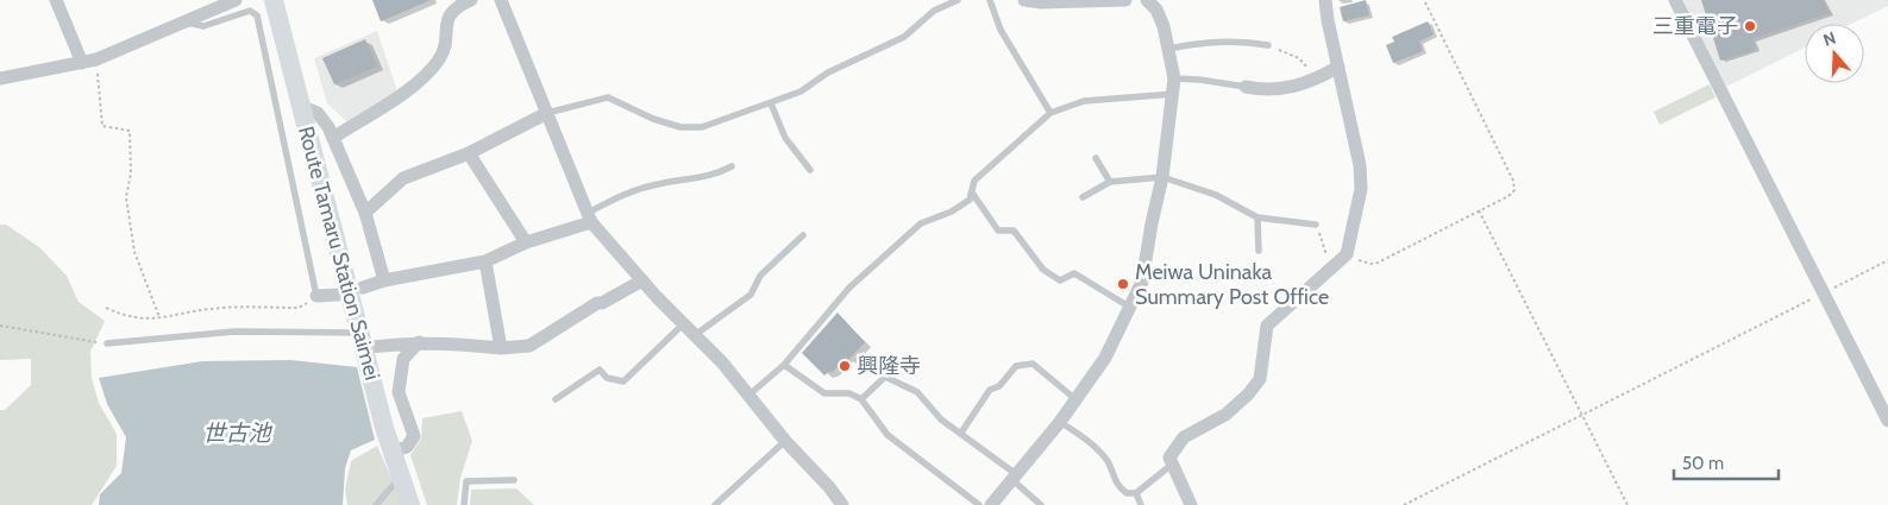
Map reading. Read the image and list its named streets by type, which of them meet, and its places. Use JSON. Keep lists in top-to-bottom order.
{
  "streets": {
    "main road": ["Route Tamaru Station Saimei"]
  },
  "water": ["世古池"],
  "places": ["三重電子", "Meiwa Uninaka Summary Post Office", "興隆寺"],
  "scale_bar": "50 m",
  "north": "top"
}
